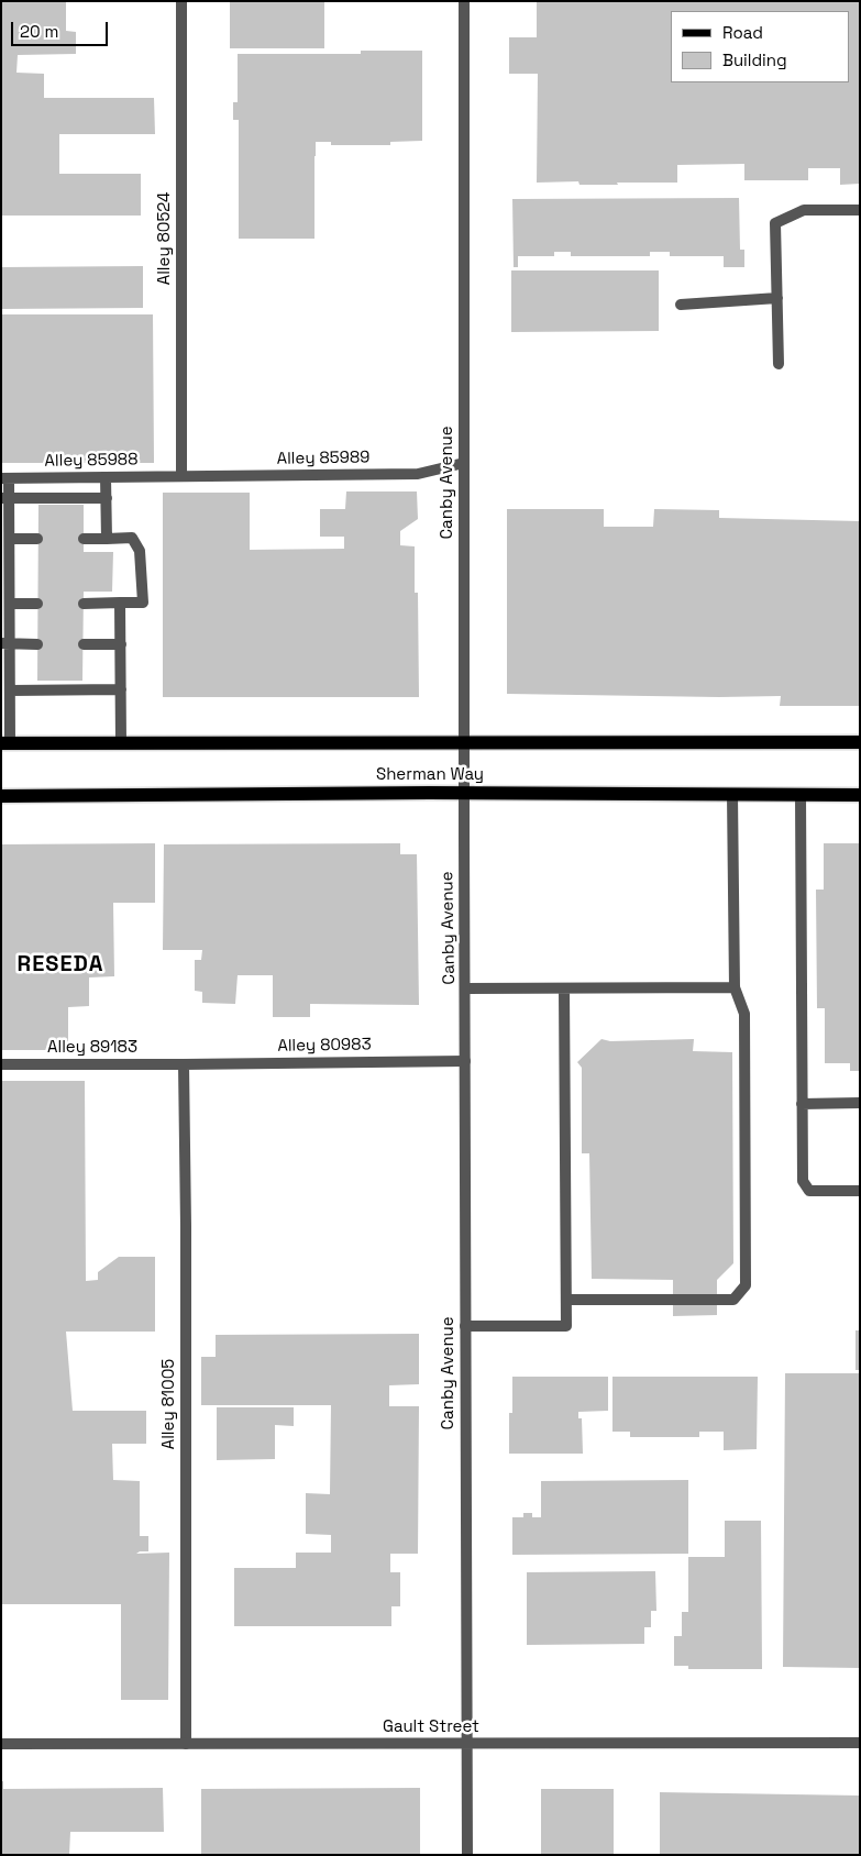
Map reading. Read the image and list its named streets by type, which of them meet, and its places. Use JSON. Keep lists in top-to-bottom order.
{
  "streets": {
    "main road": ["Sherman Way"],
    "street": [
      "Alley 80524",
      "Alley 85989",
      "Alley 85988",
      "Canby Avenue",
      "Alley 80983",
      "Alley 89183",
      "Alley 81005",
      "Gault Street"
    ]
  },
  "crossings": [
    ["Alley 80524", "Alley 85989"],
    ["Alley 80524", "Alley 85988"],
    ["Alley 85989", "Alley 85988"],
    ["Alley 85989", "Canby Avenue"],
    ["Canby Avenue", "Sherman Way"],
    ["Canby Avenue", "Alley 80983"],
    ["Canby Avenue", "Gault Street"],
    ["Alley 80983", "Alley 89183"],
    ["Alley 80983", "Alley 81005"],
    ["Alley 89183", "Alley 81005"],
    ["Alley 81005", "Gault Street"]
  ],
  "districts": ["RESEDA"],
  "legend": ["Road", "Building"],
  "scale_bar": "20 m"
}
